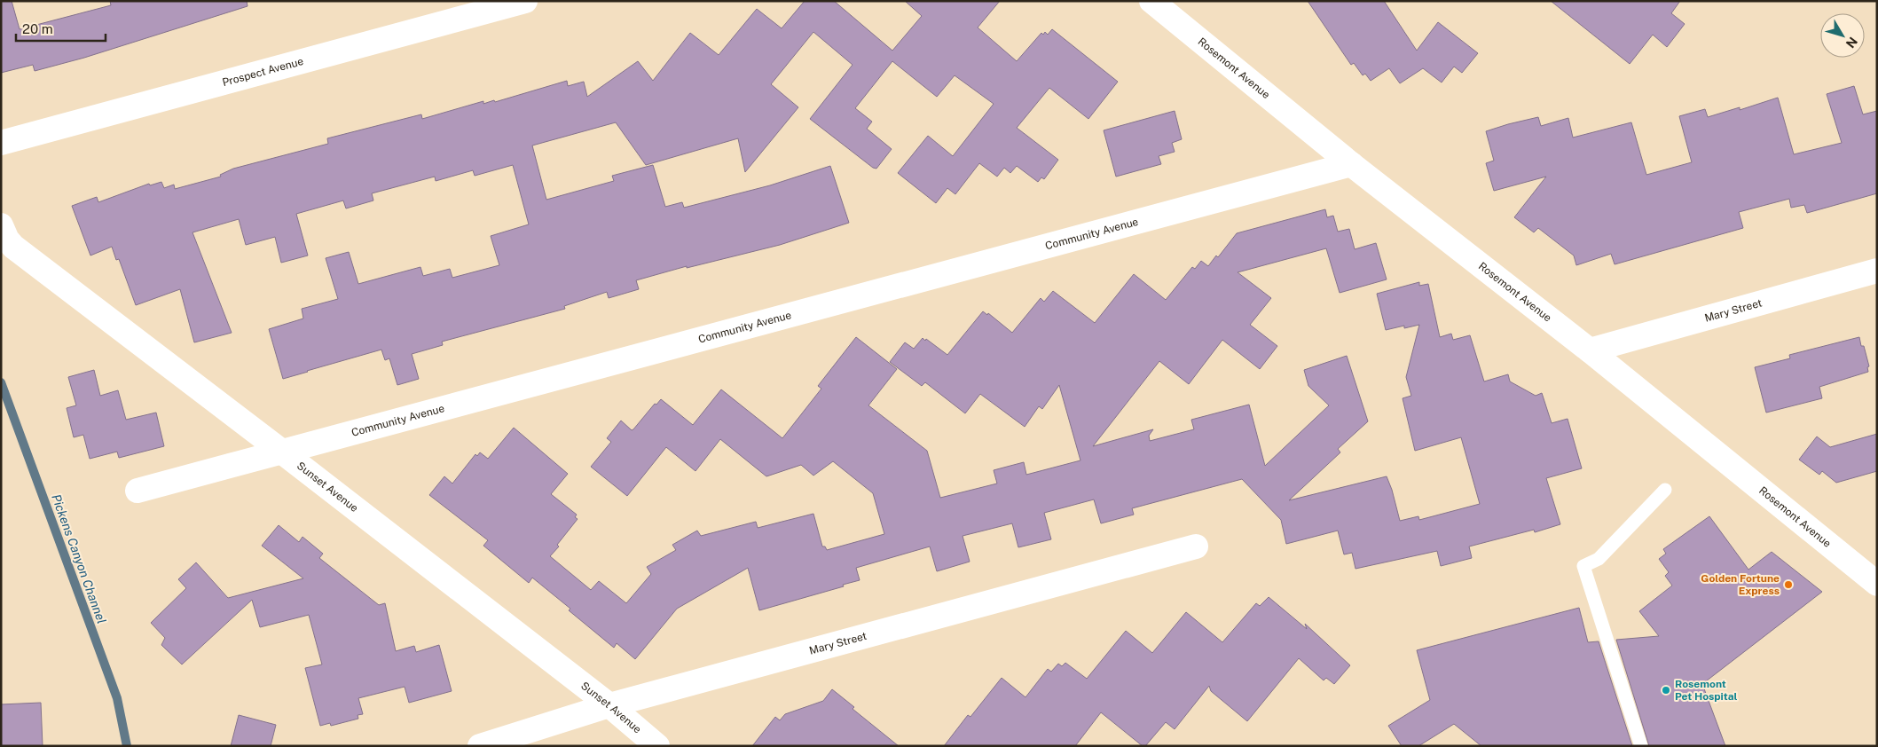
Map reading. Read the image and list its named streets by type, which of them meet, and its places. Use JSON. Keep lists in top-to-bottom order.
{
  "streets": {
    "street": [
      "Rosemont Avenue",
      "Prospect Avenue",
      "Community Avenue",
      "Mary Street",
      "Sunset Avenue"
    ]
  },
  "crossings": [
    ["Rosemont Avenue", "Community Avenue"],
    ["Rosemont Avenue", "Mary Street"],
    ["Community Avenue", "Sunset Avenue"],
    ["Mary Street", "Sunset Avenue"]
  ],
  "water": ["Pickens Canyon Channel"],
  "places": ["Golden Fortune Express", "Rosemont Pet Hospital"],
  "scale_bar": "20 m",
  "north": "bottom right"
}
